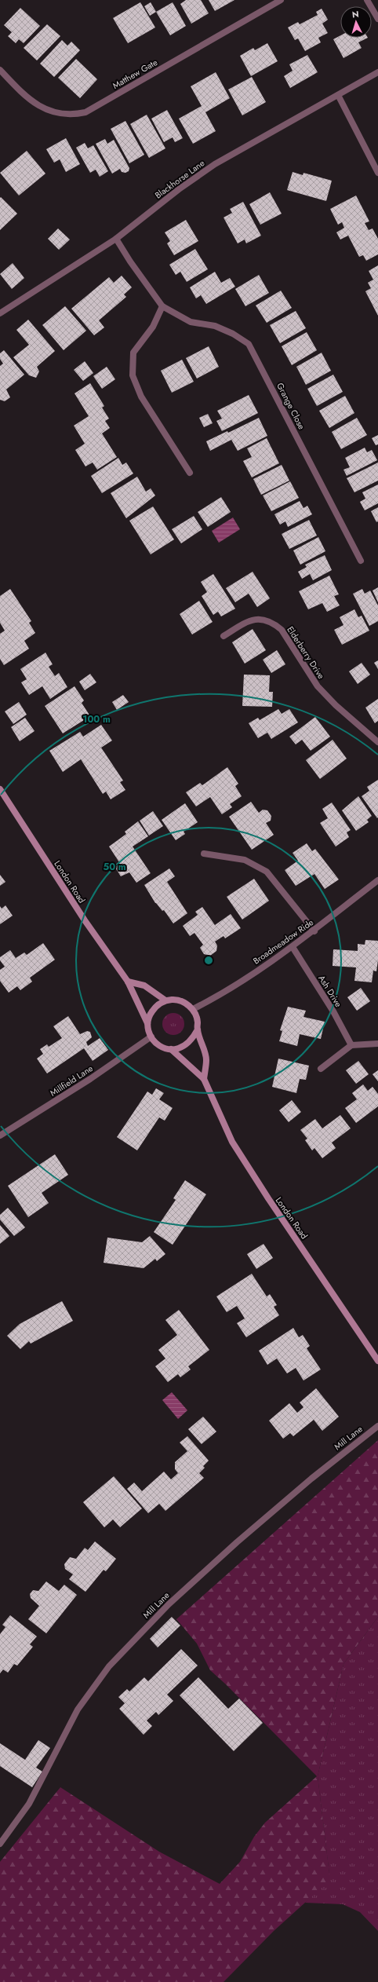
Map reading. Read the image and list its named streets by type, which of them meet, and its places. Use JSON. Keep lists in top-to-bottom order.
{
  "streets": {
    "main road": ["London Road"],
    "street": [
      "Matthew Gate",
      "Blackhorse Lane",
      "Grange Close",
      "Elderberry Drive",
      "Broadmeadow Ride",
      "Ash Drive",
      "Millfield Lane",
      "Mill Lane"
    ]
  },
  "crossings": [
    ["Blackhorse Lane", "Grange Close"],
    ["London Road", "Broadmeadow Ride"],
    ["London Road", "Millfield Lane"],
    ["Broadmeadow Ride", "Ash Drive"],
    ["Broadmeadow Ride", "Millfield Lane"]
  ],
  "north": "top",
  "rings": ["100 m", "50 m"]
}
